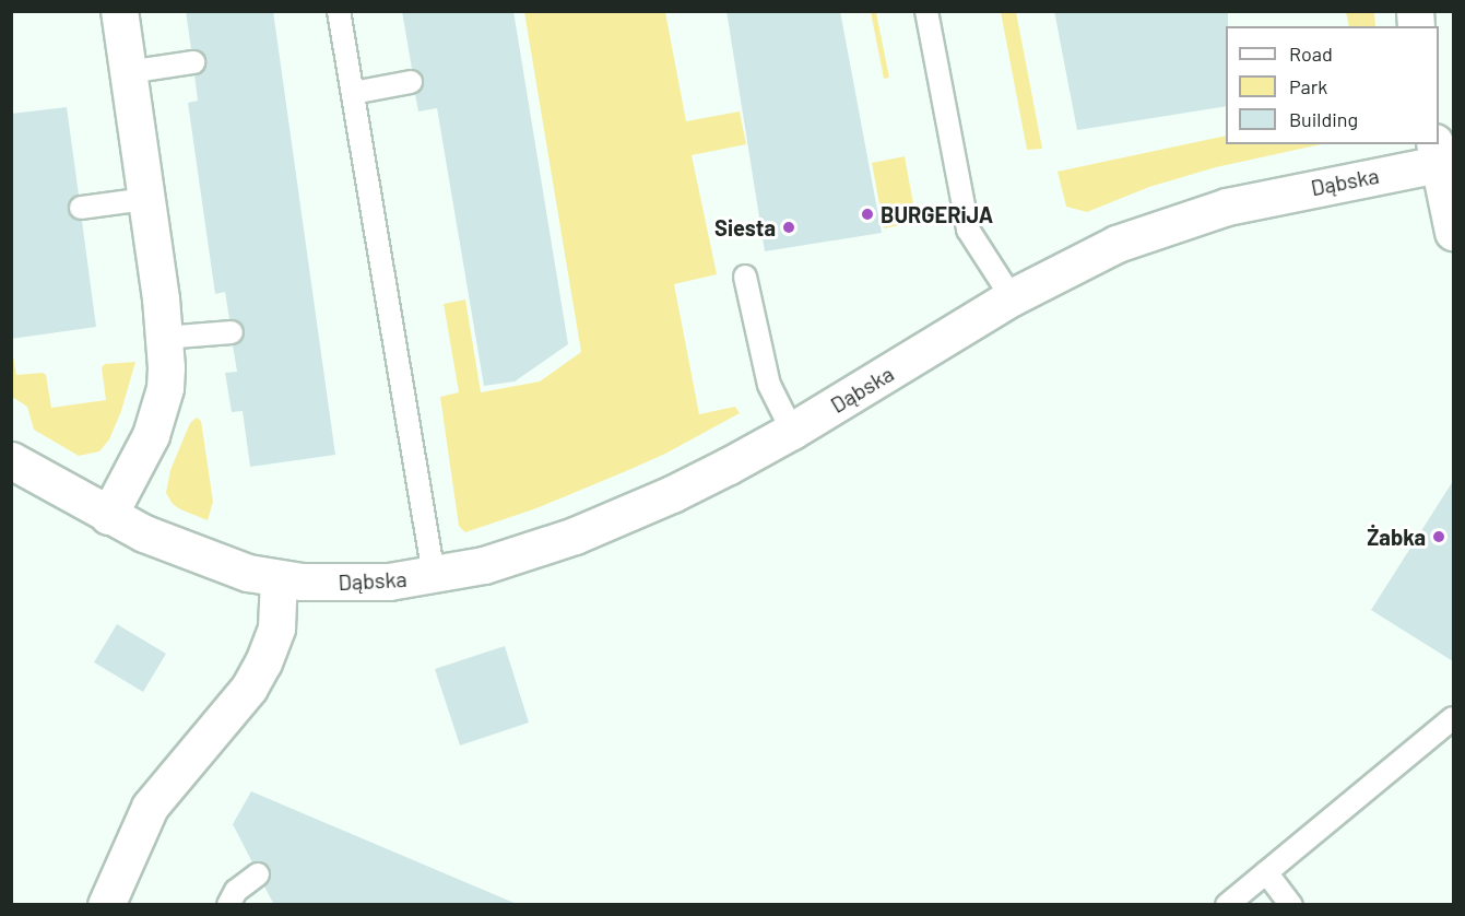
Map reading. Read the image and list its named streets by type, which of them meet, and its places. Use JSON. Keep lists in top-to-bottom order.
{
  "streets": {
    "street": ["Dąbska"]
  },
  "places": ["BURGERiJA", "Siesta", "Żabka"],
  "legend": ["Road", "Park", "Building"]
}
